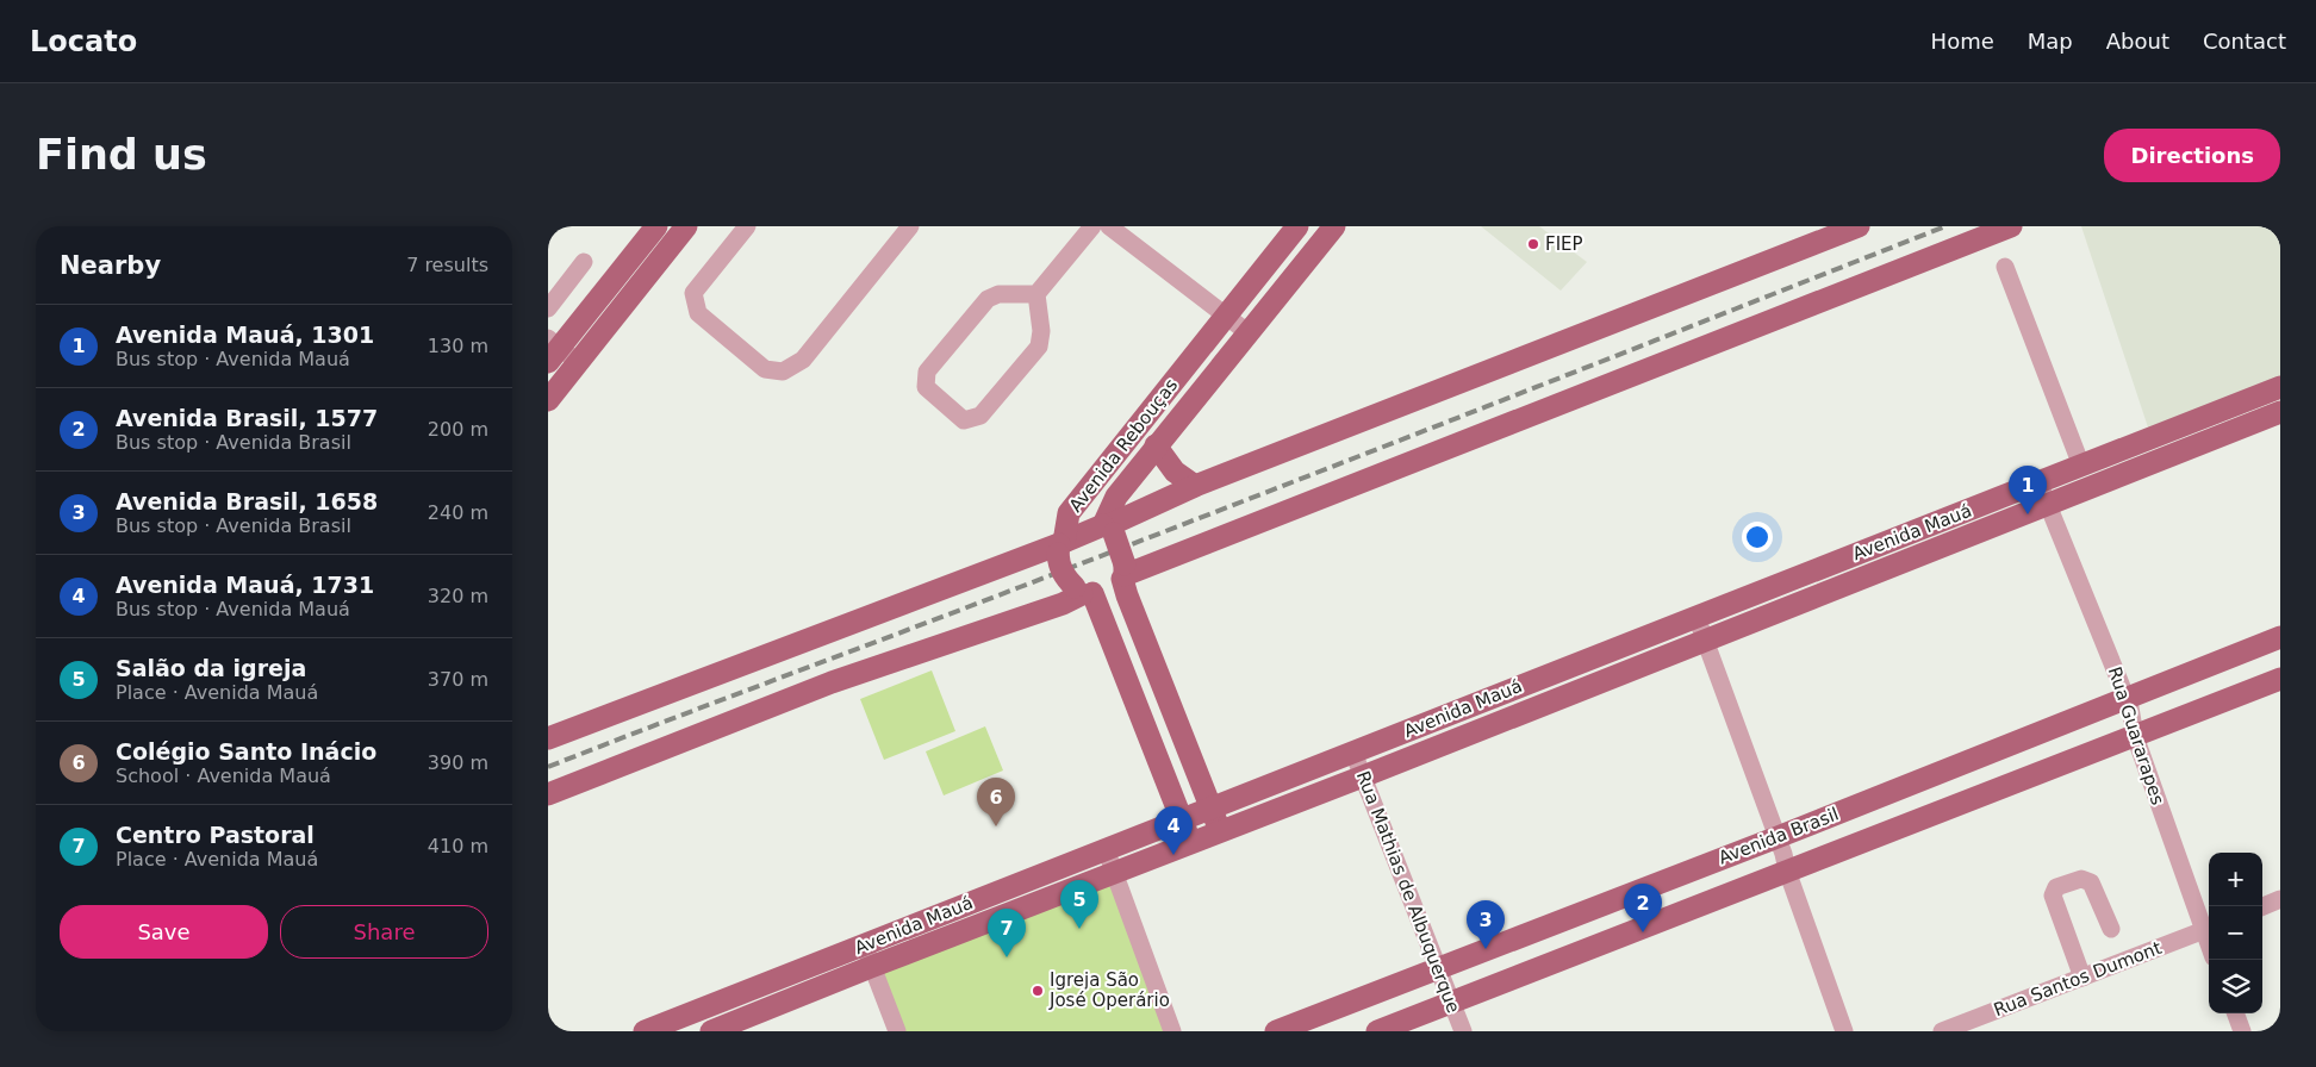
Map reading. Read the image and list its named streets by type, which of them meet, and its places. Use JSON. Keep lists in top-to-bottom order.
{
  "streets": {
    "main road": ["Avenida Rebouças", "Avenida Mauá", "Avenida Brasil"],
    "street": ["Rua Guararapes", "Rua Mathias de Albuquerque", "Rua Santos Dumont"]
  },
  "crossings": [
    ["Avenida Mauá", "Rua Guararapes"],
    ["Avenida Mauá", "Rua Mathias de Albuquerque"],
    ["Rua Guararapes", "Avenida Brasil"],
    ["Rua Guararapes", "Rua Santos Dumont"],
    ["Avenida Brasil", "Rua Mathias de Albuquerque"]
  ],
  "places": ["FIEP", "Igreja São José Operário"],
  "page": {
    "header": "Locato",
    "nav": [
      "Home",
      "Map",
      "About",
      "Contact"
    ],
    "buttons": [
      "Directions",
      ["Save", "Share"]
    ],
    "title": "Find us",
    "heading": ["Nearby", "7 results"],
    "list": [
      {
        "mark": "1",
        "name": "Avenida Mauá, 1301",
        "note": "Bus stop · Avenida Mauá",
        "value": "130 m"
      },
      {
        "mark": "2",
        "name": "Avenida Brasil, 1577",
        "note": "Bus stop · Avenida Brasil",
        "value": "200 m"
      },
      {
        "mark": "3",
        "name": "Avenida Brasil, 1658",
        "note": "Bus stop · Avenida Brasil",
        "value": "240 m"
      },
      {
        "mark": "4",
        "name": "Avenida Mauá, 1731",
        "note": "Bus stop · Avenida Mauá",
        "value": "320 m"
      },
      {
        "mark": "5",
        "name": "Salão da igreja",
        "note": "Place · Avenida Mauá",
        "value": "370 m"
      },
      {
        "mark": "6",
        "name": "Colégio Santo Inácio",
        "note": "School · Avenida Mauá",
        "value": "390 m"
      },
      {
        "mark": "7",
        "name": "Centro Pastoral",
        "note": "Place · Avenida Mauá",
        "value": "410 m"
      }
    ],
    "pins": [
      "1",
      "6",
      "4",
      "5",
      "2",
      "3",
      "7"
    ],
    "map_buttons": ["+", "−"]
  }
}
